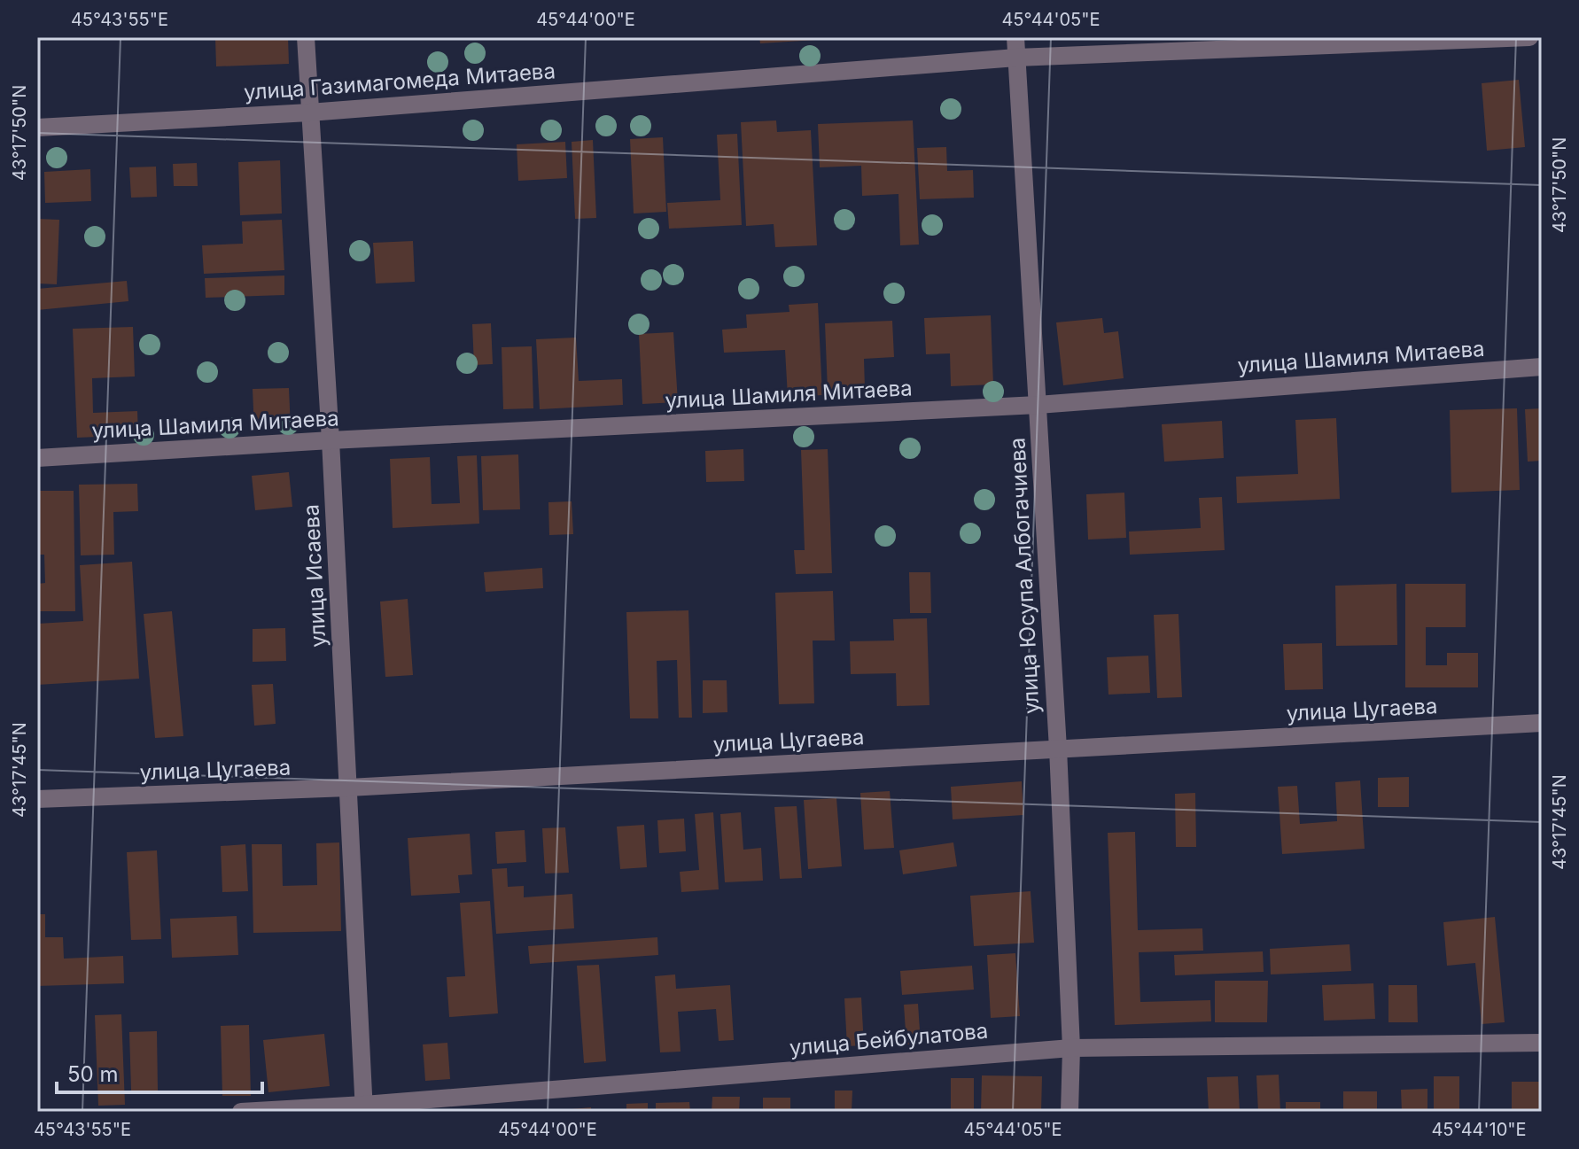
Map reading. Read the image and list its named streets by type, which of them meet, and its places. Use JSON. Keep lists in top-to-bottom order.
{
  "streets": {
    "street": [
      "улица Газимагомеда Митаева",
      "улица Шамиля Митаева",
      "улица Исаева",
      "улица Юсупа Албогачиева",
      "улица Цугаева",
      "улица Бейбулатова"
    ]
  },
  "crossings": [
    ["улица Газимагомеда Митаева", "улица Исаева"],
    ["улица Газимагомеда Митаева", "улица Юсупа Албогачиева"],
    ["улица Шамиля Митаева", "улица Исаева"],
    ["улица Шамиля Митаева", "улица Юсупа Албогачиева"],
    ["улица Исаева", "улица Цугаева"],
    ["улица Исаева", "улица Бейбулатова"],
    ["улица Юсупа Албогачиева", "улица Цугаева"],
    ["улица Юсупа Албогачиева", "улица Бейбулатова"]
  ],
  "scale_bar": "50 m",
  "coordinates": [
    "45°43'55\"E",
    "45°44'00\"E",
    "45°44'05\"E",
    "43°17'50\"N",
    "43°17'45\"N",
    "45°44'10\"E"
  ]
}
